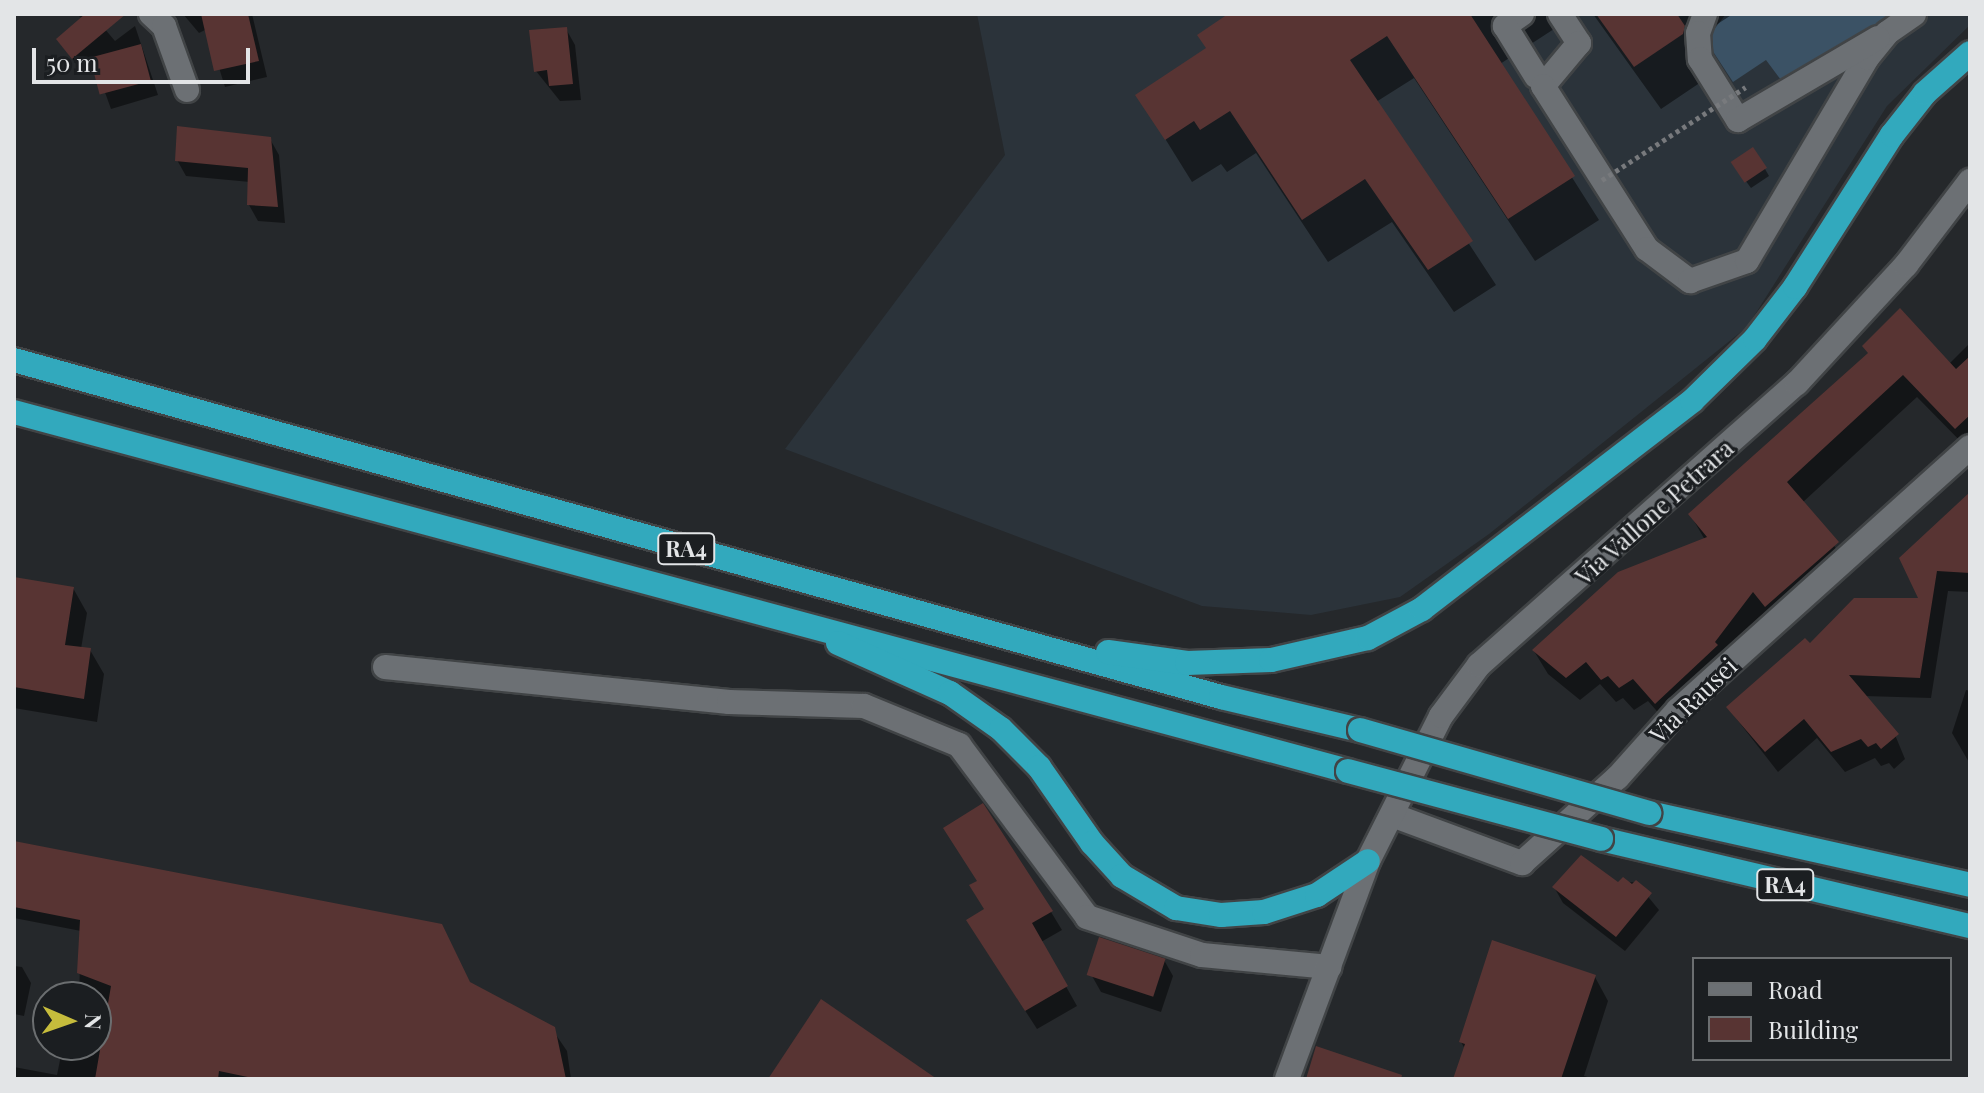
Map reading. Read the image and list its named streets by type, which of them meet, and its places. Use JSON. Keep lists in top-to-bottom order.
{
  "streets": {
    "highway": ["RA4"],
    "street": ["Via Vallone Petrara", "Via Rausei"]
  },
  "crossings": [
    ["Via Vallone Petrara", "Via Rausei"]
  ],
  "legend": ["Road", "Building"],
  "scale_bar": "50 m",
  "north": "right"
}
